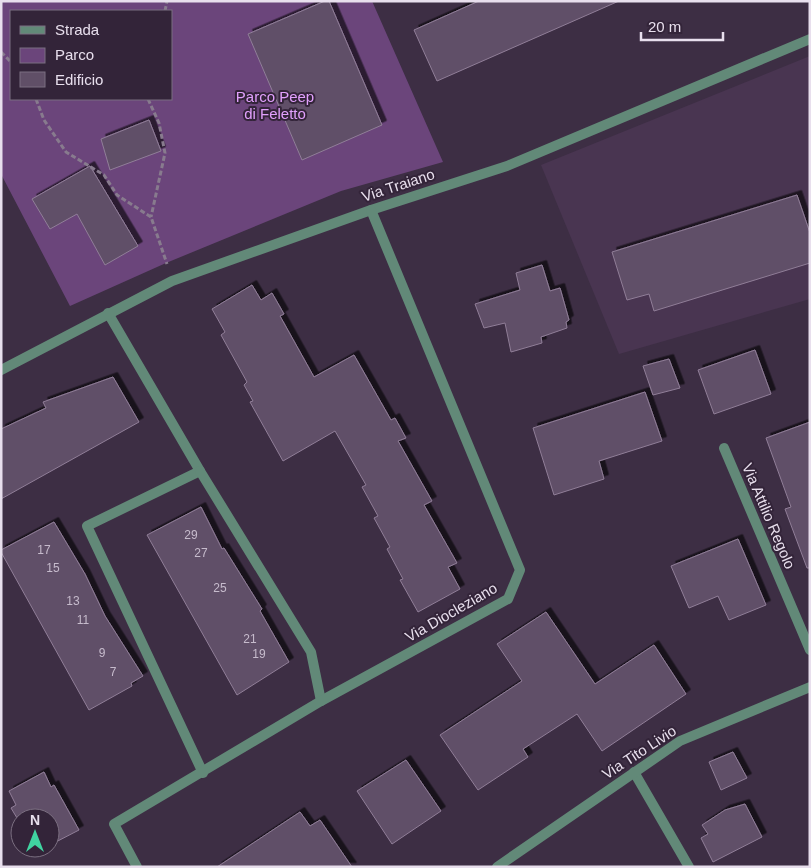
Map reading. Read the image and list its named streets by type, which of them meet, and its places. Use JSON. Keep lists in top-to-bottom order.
{
  "streets": {
    "street": [
      "Via Traiano",
      "Via Attilio Regolo",
      "Via Diocleziano",
      "Via Tito Livio"
    ]
  },
  "crossings": [
    ["Via Traiano", "Via Diocleziano"]
  ],
  "parks": ["Parco Peep di Feletto"],
  "house_numbers": [
    "29",
    "17",
    "27",
    "15",
    "25",
    "13",
    "11",
    "21",
    "9",
    "19",
    "7"
  ],
  "legend": ["Strada", "Parco", "Edificio"],
  "scale_bar": "20 m",
  "north": "top"
}
